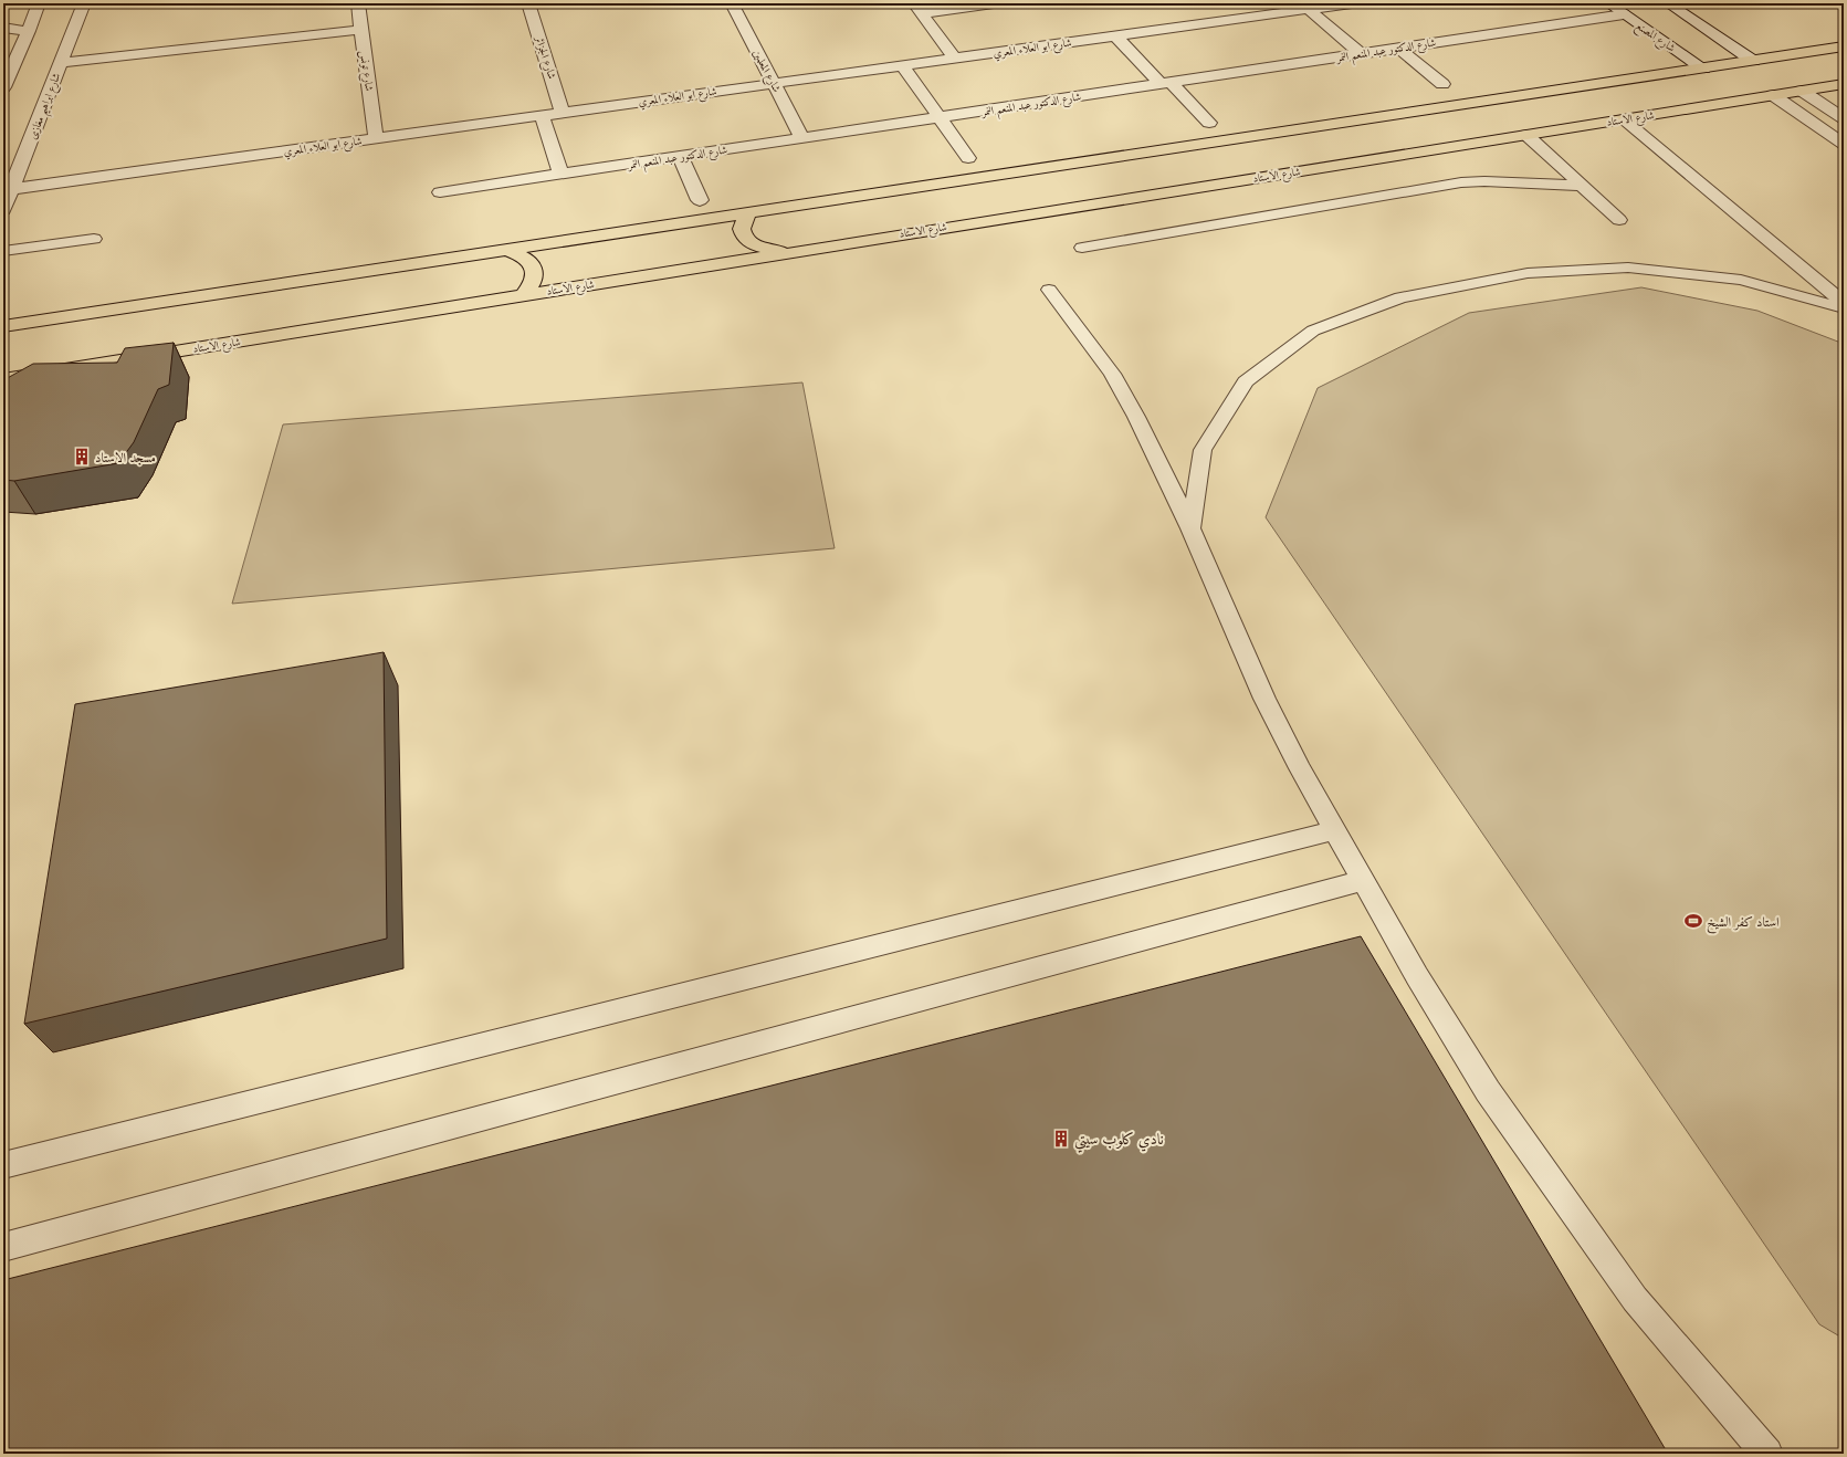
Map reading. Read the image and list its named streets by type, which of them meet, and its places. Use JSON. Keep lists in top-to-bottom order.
{
  "streets": {
    "main road": ["شارع الاستاد"],
    "street": [
      "شارع المصنع",
      "شارع ابو العلاء المعري",
      "شارع الدكتور عبد المنعم النمر",
      "شارع الجزائر",
      "شارع تونس",
      "شارع المعلمين",
      "شارع ابراهيم مغازى"
    ]
  },
  "crossings": [
    ["شارع المصنع", "شارع الدكتور عبد المنعم النمر"],
    ["شارع ابو العلاء المعري", "شارع الجزائر"],
    ["شارع ابو العلاء المعري", "شارع تونس"],
    ["شارع ابو العلاء المعري", "شارع المعلمين"],
    ["شارع ابو العلاء المعري", "شارع ابراهيم مغازى"],
    ["شارع الدكتور عبد المنعم النمر", "شارع المعلمين"]
  ],
  "places": {
    "building": ["مسجد الاستاد", "نادي كلوب سيتي"],
    "sports": ["استاد كفر الشيخ"]
  }
}
